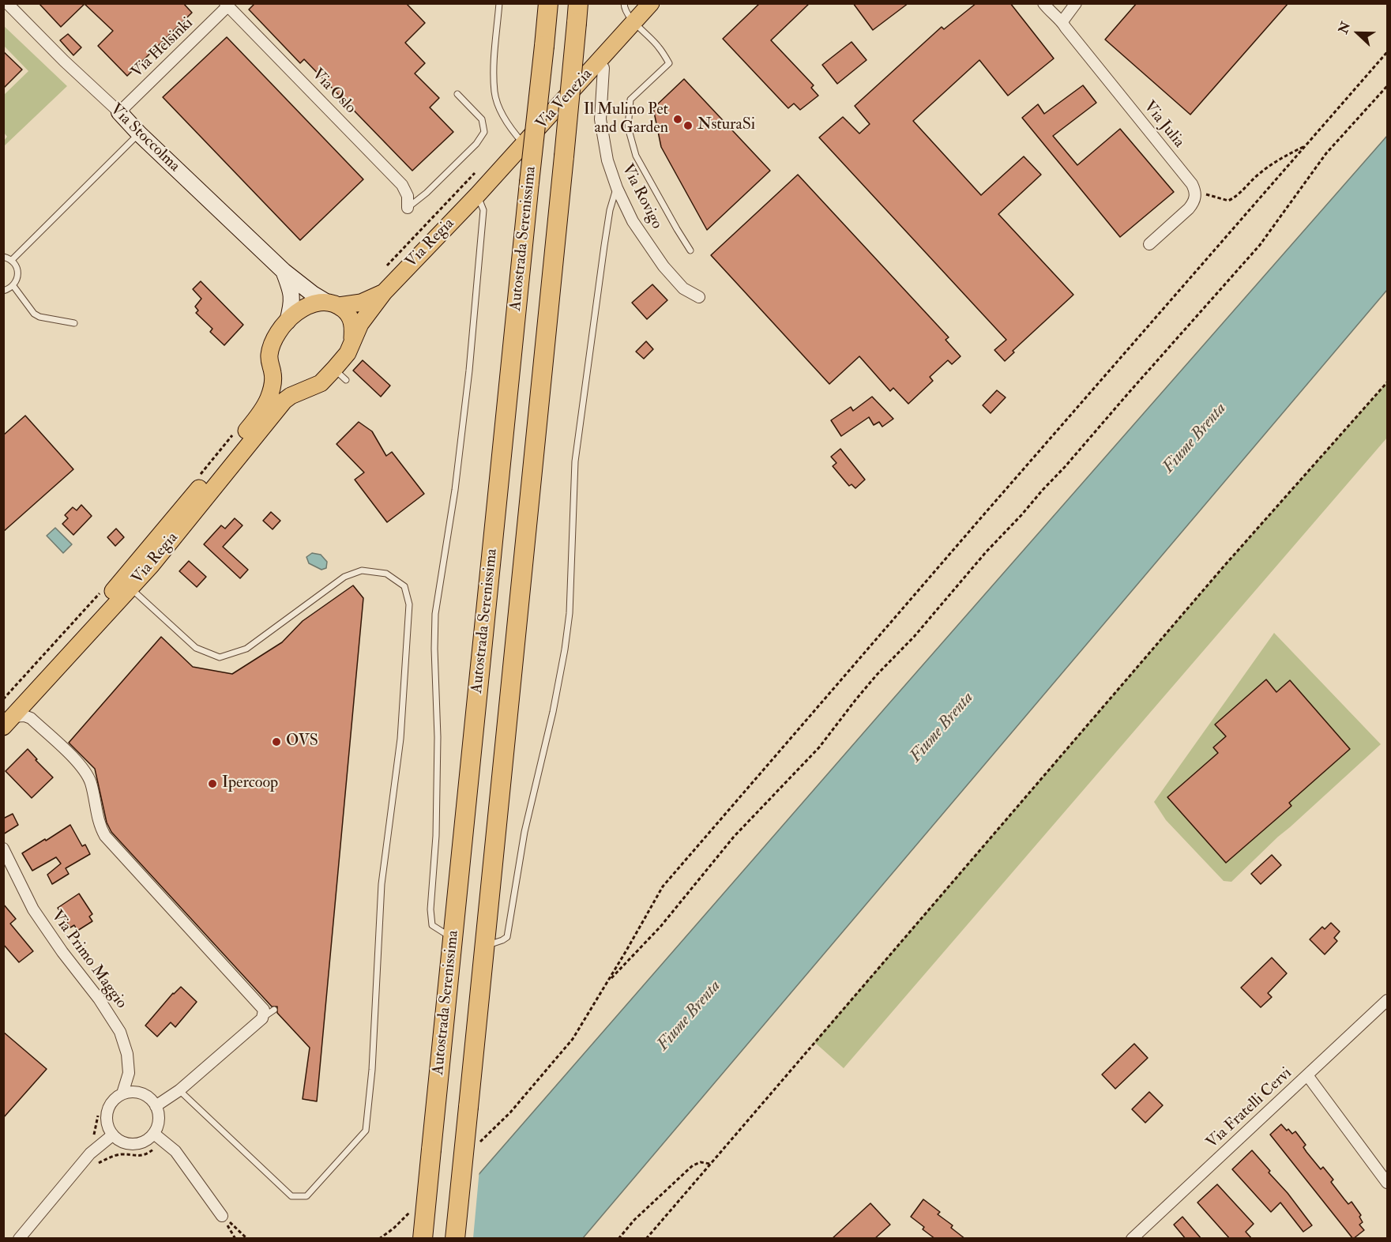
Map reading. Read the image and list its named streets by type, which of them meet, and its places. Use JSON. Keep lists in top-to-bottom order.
{
  "streets": {
    "highway": ["Autostrada Serenissima"],
    "main road": ["Via Venezia", "Via Regia"],
    "street": [
      "Via Helsinki",
      "Via Oslo",
      "Via Julia",
      "Via Stoccolma",
      "Via Rovigo",
      "Via Primo Maggio",
      "Via Fratelli Cervi"
    ]
  },
  "crossings": [
    ["Via Helsinki", "Via Oslo"],
    ["Via Helsinki", "Via Stoccolma"],
    ["Via Venezia", "Via Rovigo"],
    ["Via Venezia", "Via Regia"],
    ["Via Stoccolma", "Via Regia"]
  ],
  "water": ["Fiume Brenta"],
  "places": [
    "Il Mulino Pet and Garden",
    "NsturaSi",
    "OVS",
    "Ipercoop"
  ],
  "north": "left"
}
